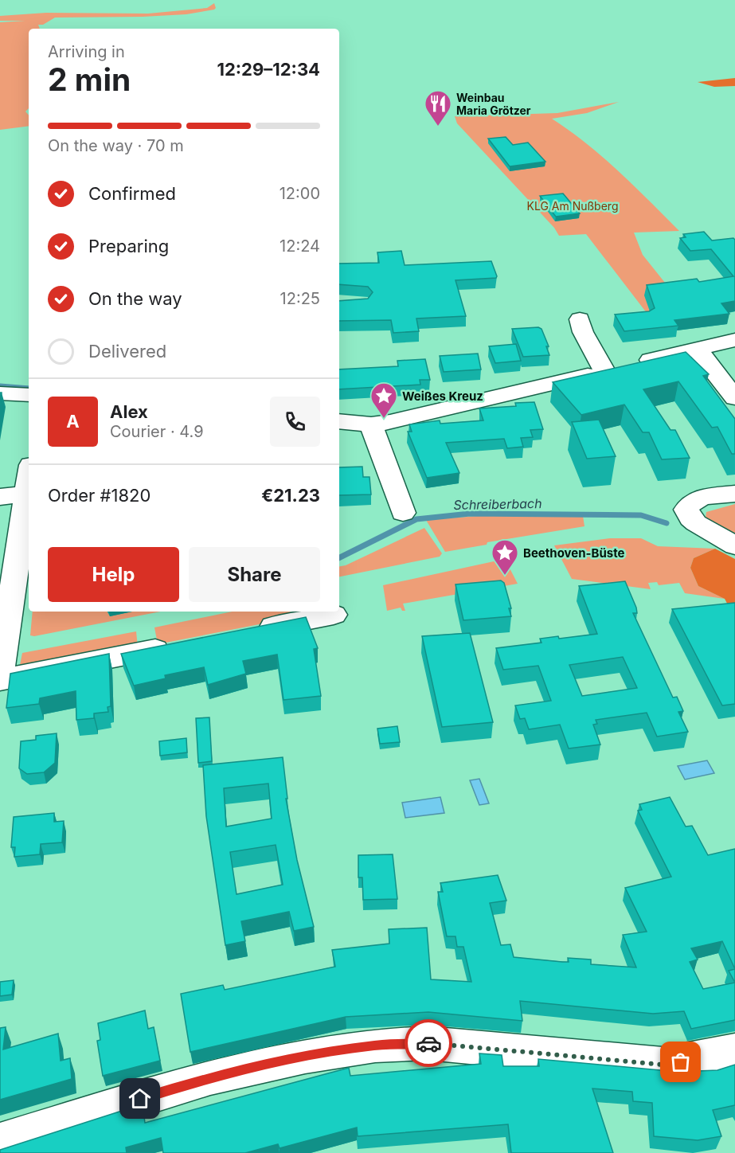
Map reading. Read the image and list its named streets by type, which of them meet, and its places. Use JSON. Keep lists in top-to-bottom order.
{
  "water": ["Schreiberbach"],
  "parks": ["KLG Am Nußberg"],
  "places": {
    "restaurant": ["Weinbau Maria Grötzer"],
    "place": ["Weißes Kreuz", "Beethoven-Büste"]
  },
  "page": {
    "heading": ["2 min", "Arriving in", "12:29–12:34"],
    "panel": [
      "Alex",
      "Courier · 4.9",
      "Order #1820",
      "€21.23"
    ],
    "bar": "On the way · 70 m",
    "list": [
      ["Confirmed", "12:00"],
      ["Preparing", "12:24"],
      ["On the way", "12:25"],
      "Delivered"
    ],
    "round": "A",
    "buttons": ["Help", "Share"]
  }
}
